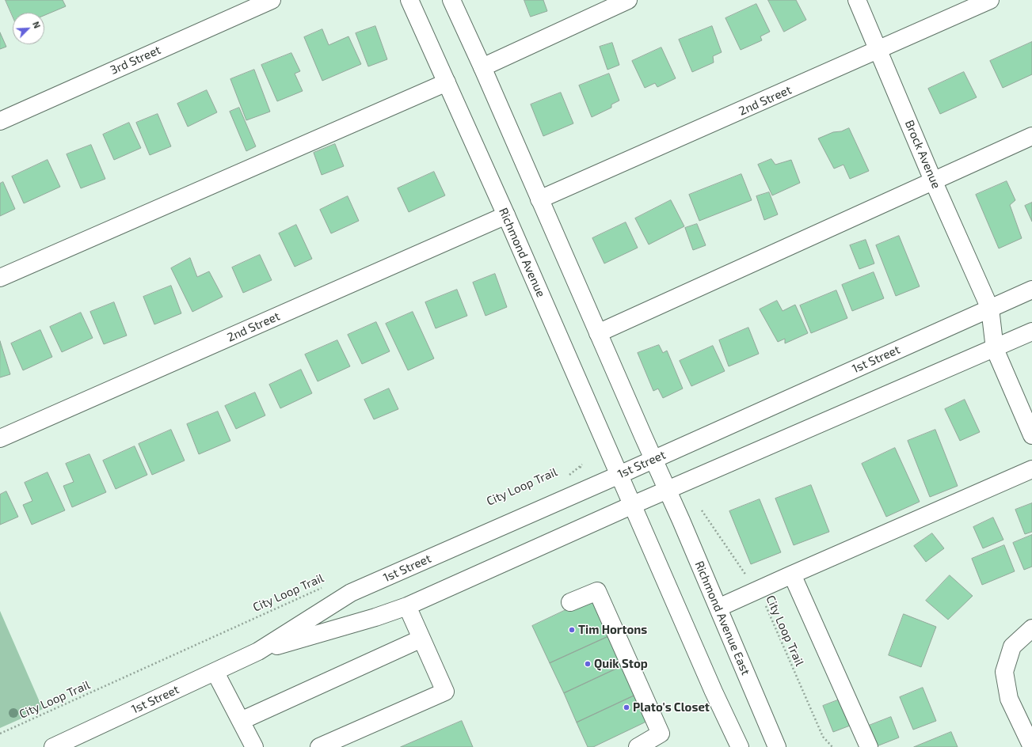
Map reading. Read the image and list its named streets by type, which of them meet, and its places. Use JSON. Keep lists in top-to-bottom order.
{
  "streets": {
    "street": [
      "3rd Street",
      "2nd Street",
      "Brock Avenue",
      "Richmond Avenue",
      "1st Street",
      "Richmond Avenue East"
    ],
    "path": ["City Loop Trail"]
  },
  "crossings": [
    ["2nd Street", "Brock Avenue"],
    ["2nd Street", "Richmond Avenue"],
    ["Brock Avenue", "1st Street"],
    ["Richmond Avenue", "1st Street"],
    ["1st Street", "Richmond Avenue East"]
  ],
  "places": ["Tim Hortons", "Quik Stop", "Plato's Closet"],
  "north": "top right"
}
